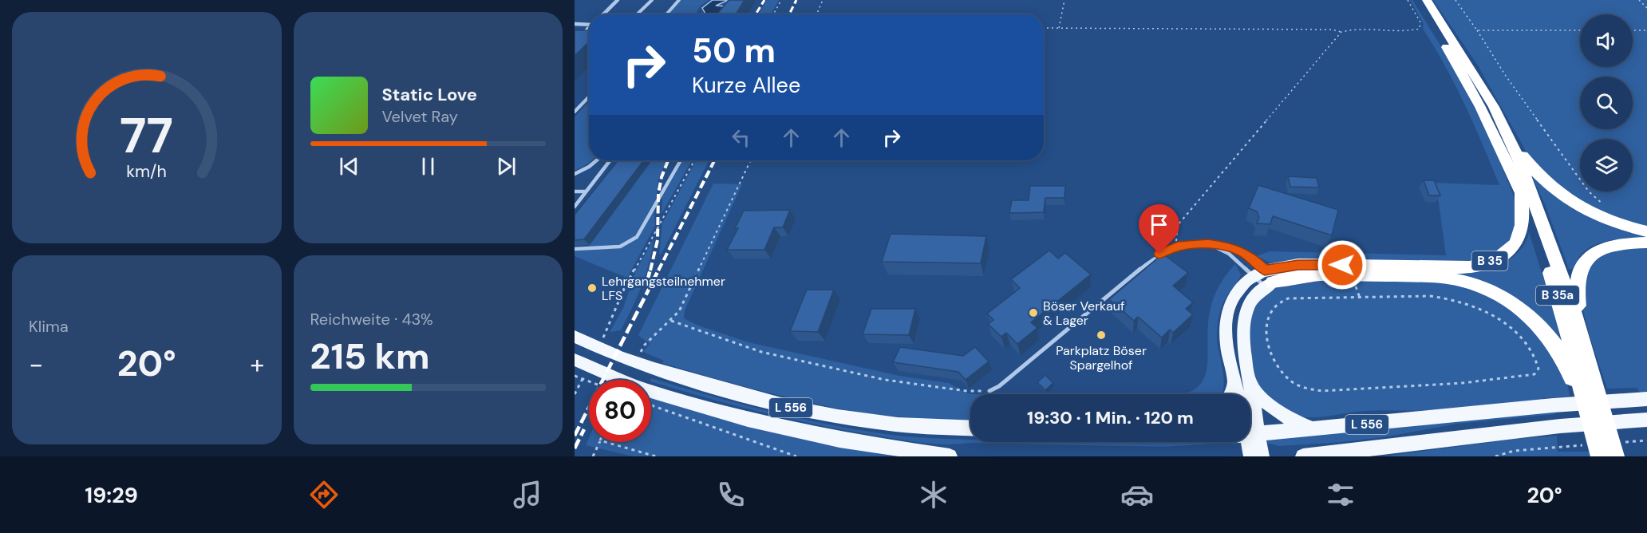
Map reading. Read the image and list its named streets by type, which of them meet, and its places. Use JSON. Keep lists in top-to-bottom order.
{
  "streets": {
    "highway": ["B 35", "B 35a"],
    "main road": ["L 556"]
  },
  "crossings": [
    ["B 35", "B 35a"]
  ],
  "places": ["Lehrgangsteilnehmer LFS", "Böser Verkauf & Lager", "Parkplatz Böser Spargelhof"],
  "page": {
    "turn": ["50 m", "Kurze Allee"],
    "song": ["Static Love", "Velvet Ray"],
    "tile": [
      "Klima",
      ["Reichweite · 43%", "215 km"]
    ],
    "heat": ["−", "20°", "+"],
    "limit": "80",
    "trip": "19:30 · 1 Min. · 120 m",
    "tabs": ["19:29", "20°"],
    "gauge": ["77", "km/h"]
  }
}
